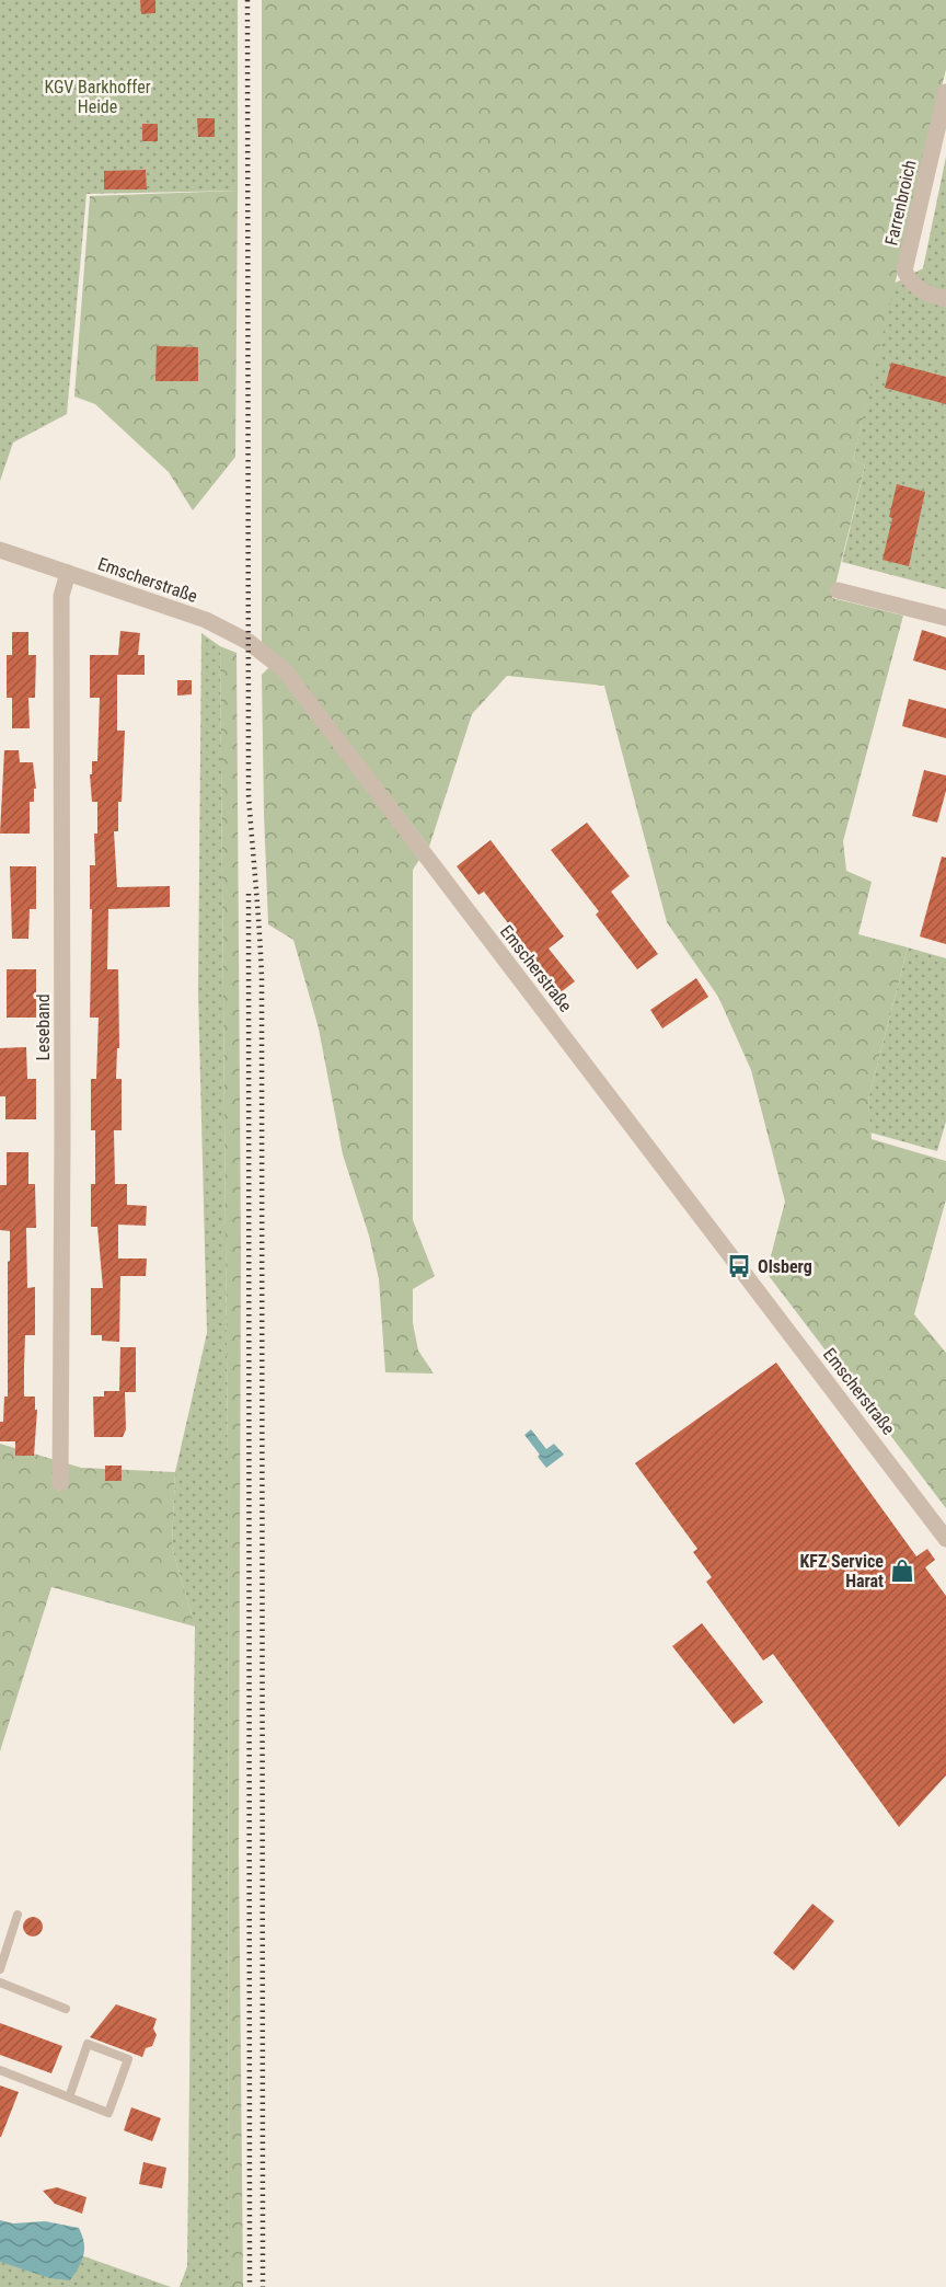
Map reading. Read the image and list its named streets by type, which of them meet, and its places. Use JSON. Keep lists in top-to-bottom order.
{
  "streets": {
    "street": ["Farrenbroich", "Emscherstraße", "Leseband"]
  },
  "crossings": [
    ["Emscherstraße", "Leseband"]
  ],
  "parks": ["KGV Barkhoffer Heide"],
  "places": {
    "bus stop": ["Olsberg"],
    "shop": ["KFZ Service Harat"]
  }
}
